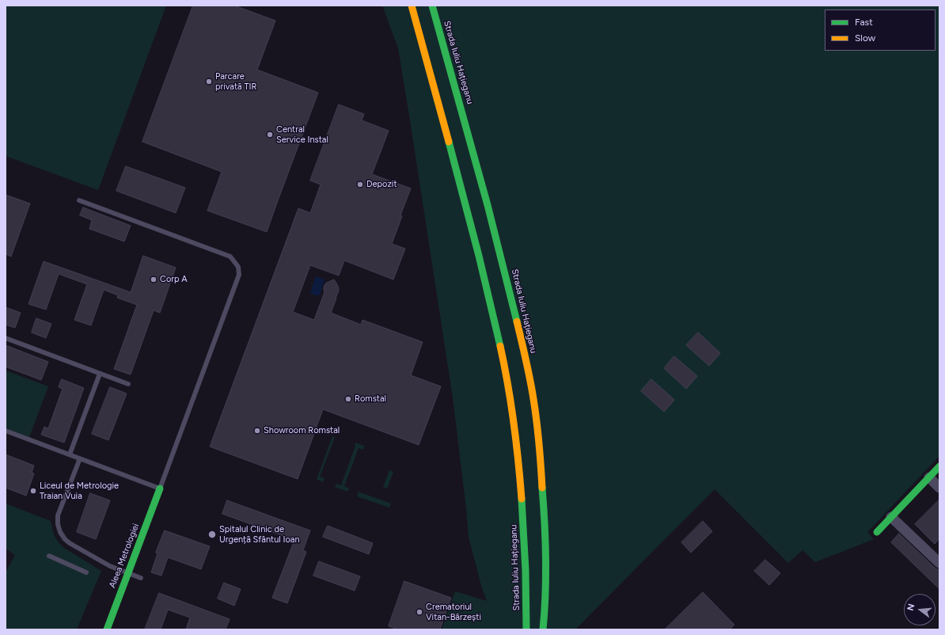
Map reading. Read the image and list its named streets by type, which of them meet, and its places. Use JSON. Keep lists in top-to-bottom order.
{
  "streets": {
    "main road": ["Strada Iuliu Hațieganu", "Aleea Metrologiei"]
  },
  "places": [
    "Parcare privată TIR",
    "Central Service Instal",
    "Depozit",
    "Corp A",
    "Romstal",
    "Showroom Romstal",
    "Liceul de Metrologie Traian Vuia",
    "Spitalul Clinic de Urgență Sfântul Ioan",
    "Crematoriul Vitan-Bârzești"
  ],
  "legend": ["Fast", "Slow"],
  "north": "left"
}
